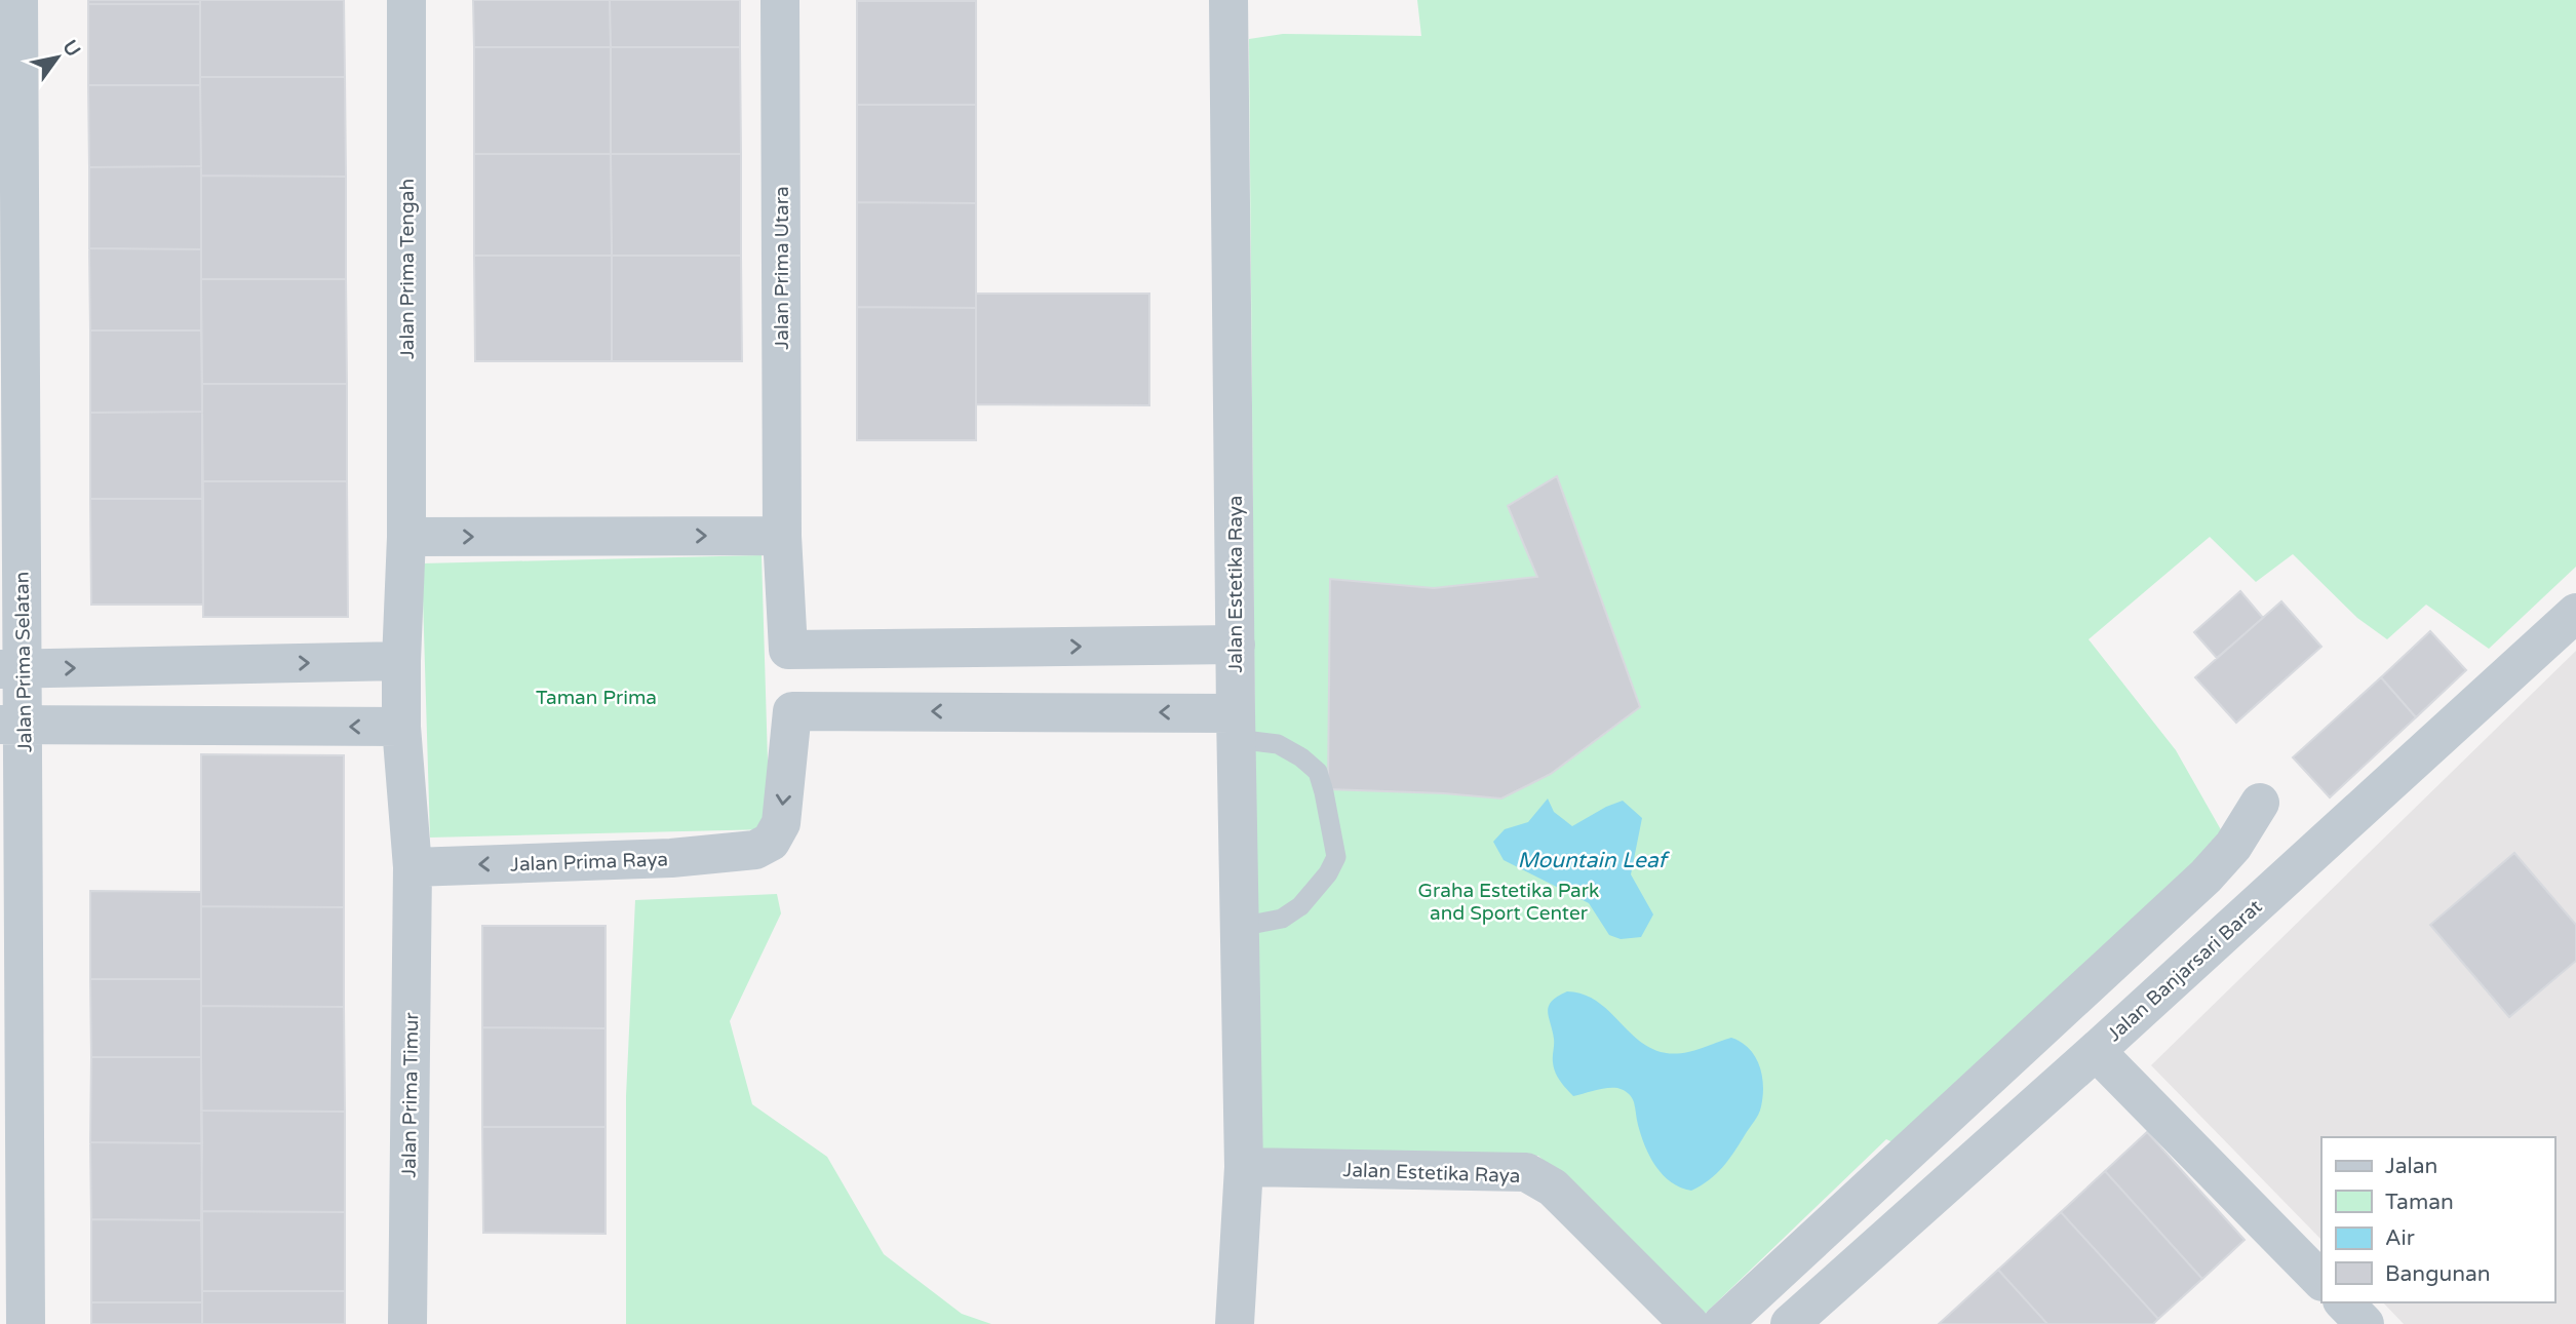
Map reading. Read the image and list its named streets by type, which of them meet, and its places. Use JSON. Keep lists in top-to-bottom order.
{
  "streets": {
    "street": [
      "Jalan Prima Utara",
      "Jalan Prima Tengah",
      "Jalan Estetika Raya",
      "Jalan Prima Selatan",
      "Jalan Prima Raya",
      "Jalan Banjarsari Barat",
      "Jalan Prima Timur"
    ]
  },
  "crossings": [
    ["Jalan Prima Utara", "Jalan Prima Raya"],
    ["Jalan Prima Raya", "Jalan Prima Timur"]
  ],
  "water": ["Mountain Leaf"],
  "parks": ["Taman Prima", "Graha Estetika Park and Sport Center"],
  "legend": [
    "Jalan",
    "Taman",
    "Air",
    "Bangunan"
  ],
  "north": "top right"
}
